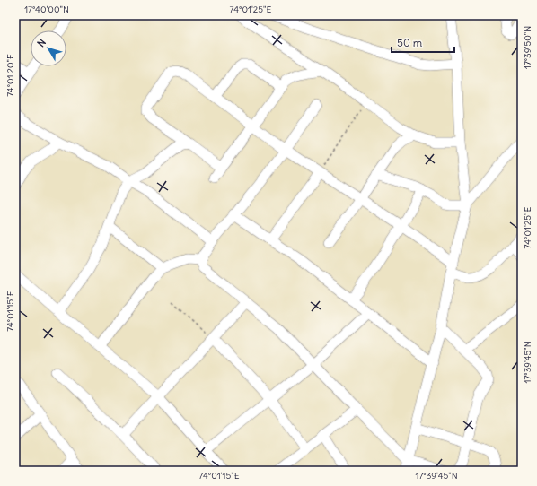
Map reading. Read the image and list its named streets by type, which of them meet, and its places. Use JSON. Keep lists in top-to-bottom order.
{
  "scale_bar": "50 m",
  "north": "top left",
  "coordinates": [
    "17°40'00\"N",
    "74°01'25\"E",
    "17°39'50\"N",
    "74°01'20\"E",
    "74°01'15\"E",
    "17°39'45\"N"
  ]
}
